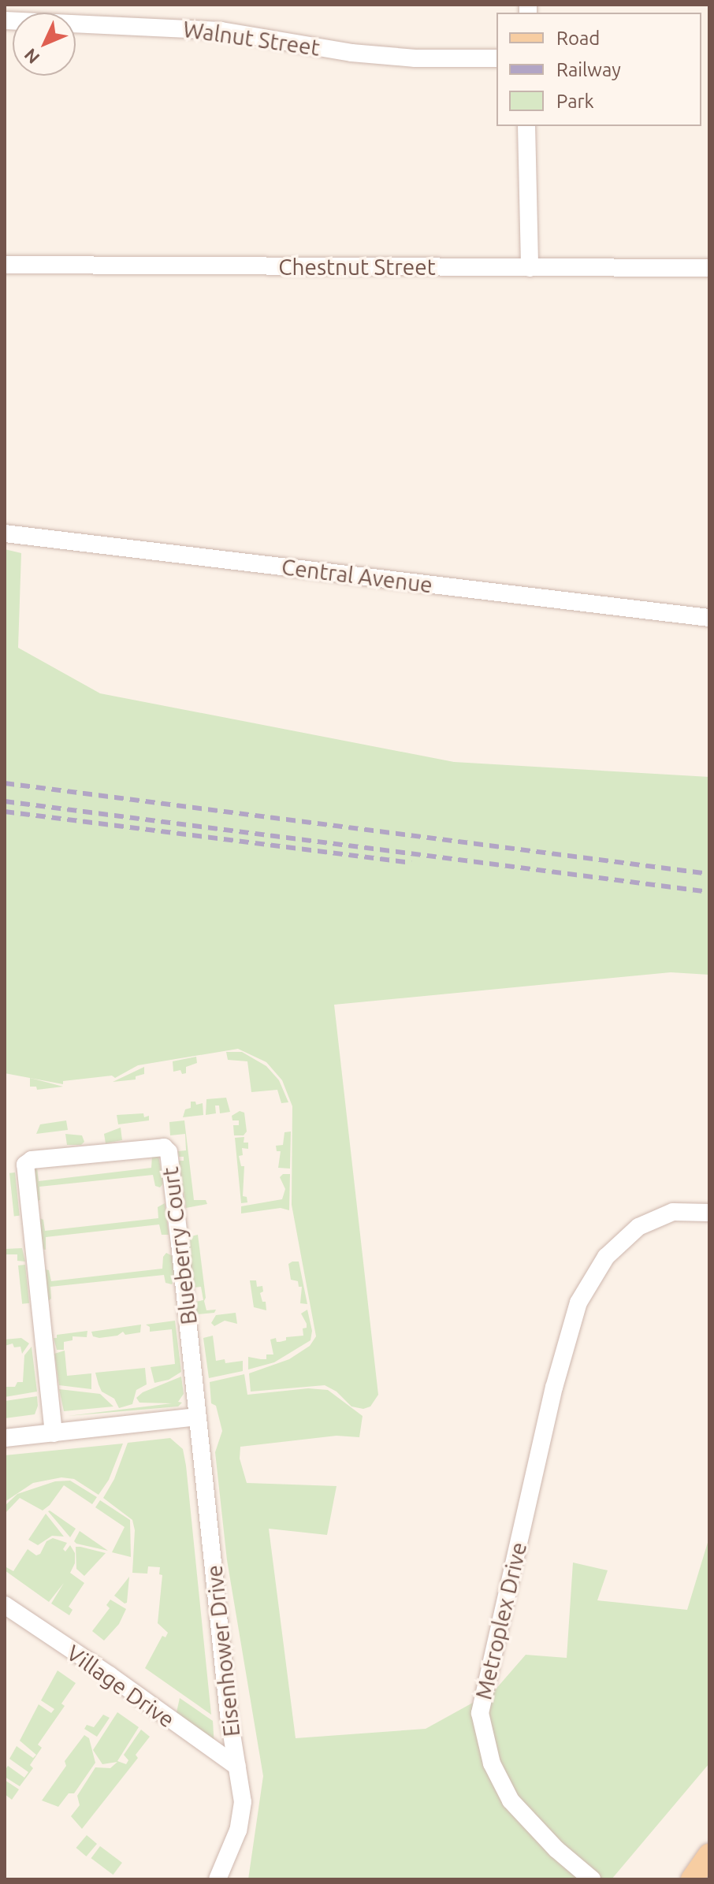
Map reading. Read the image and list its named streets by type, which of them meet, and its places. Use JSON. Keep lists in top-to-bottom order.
{
  "streets": {
    "street": [
      "Walnut Street",
      "Chestnut Street",
      "Central Avenue",
      "Blueberry Court",
      "Metroplex Drive",
      "Eisenhower Drive",
      "Village Drive"
    ]
  },
  "crossings": [
    ["Blueberry Court", "Eisenhower Drive"],
    ["Eisenhower Drive", "Village Drive"]
  ],
  "legend": ["Road", "Railway", "Park"],
  "north": "bottom left"
}
